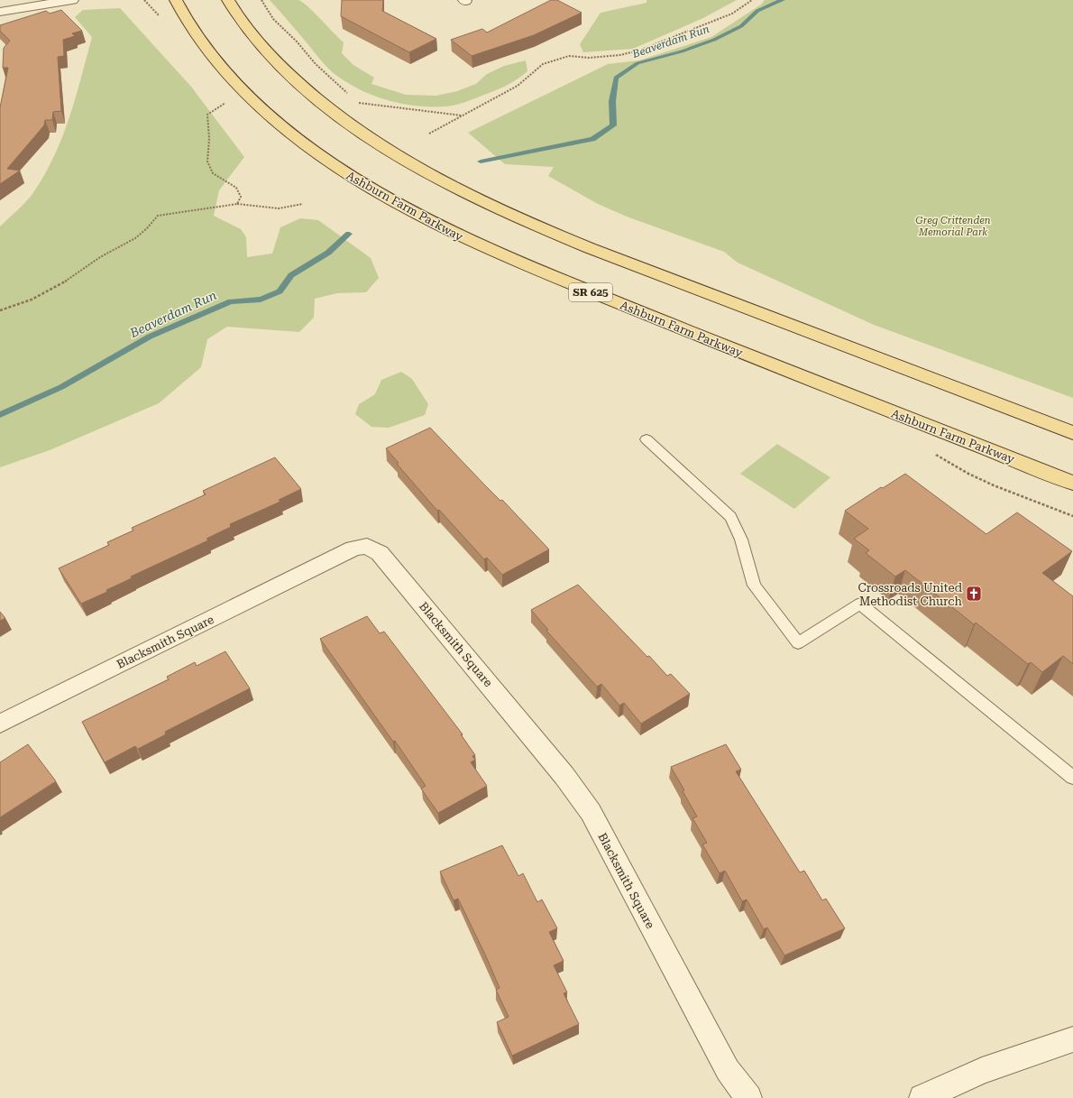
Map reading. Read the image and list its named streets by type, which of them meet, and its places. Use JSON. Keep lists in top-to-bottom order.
{
  "streets": {
    "main road": ["Ashburn Farm Parkway", "SR 625"],
    "street": ["Blacksmith Square"]
  },
  "water": ["Beaverdam Run"],
  "parks": ["Greg Crittenden Memorial Park"],
  "places": {
    "church": ["Crossroads United Methodist Church"]
  }
}
